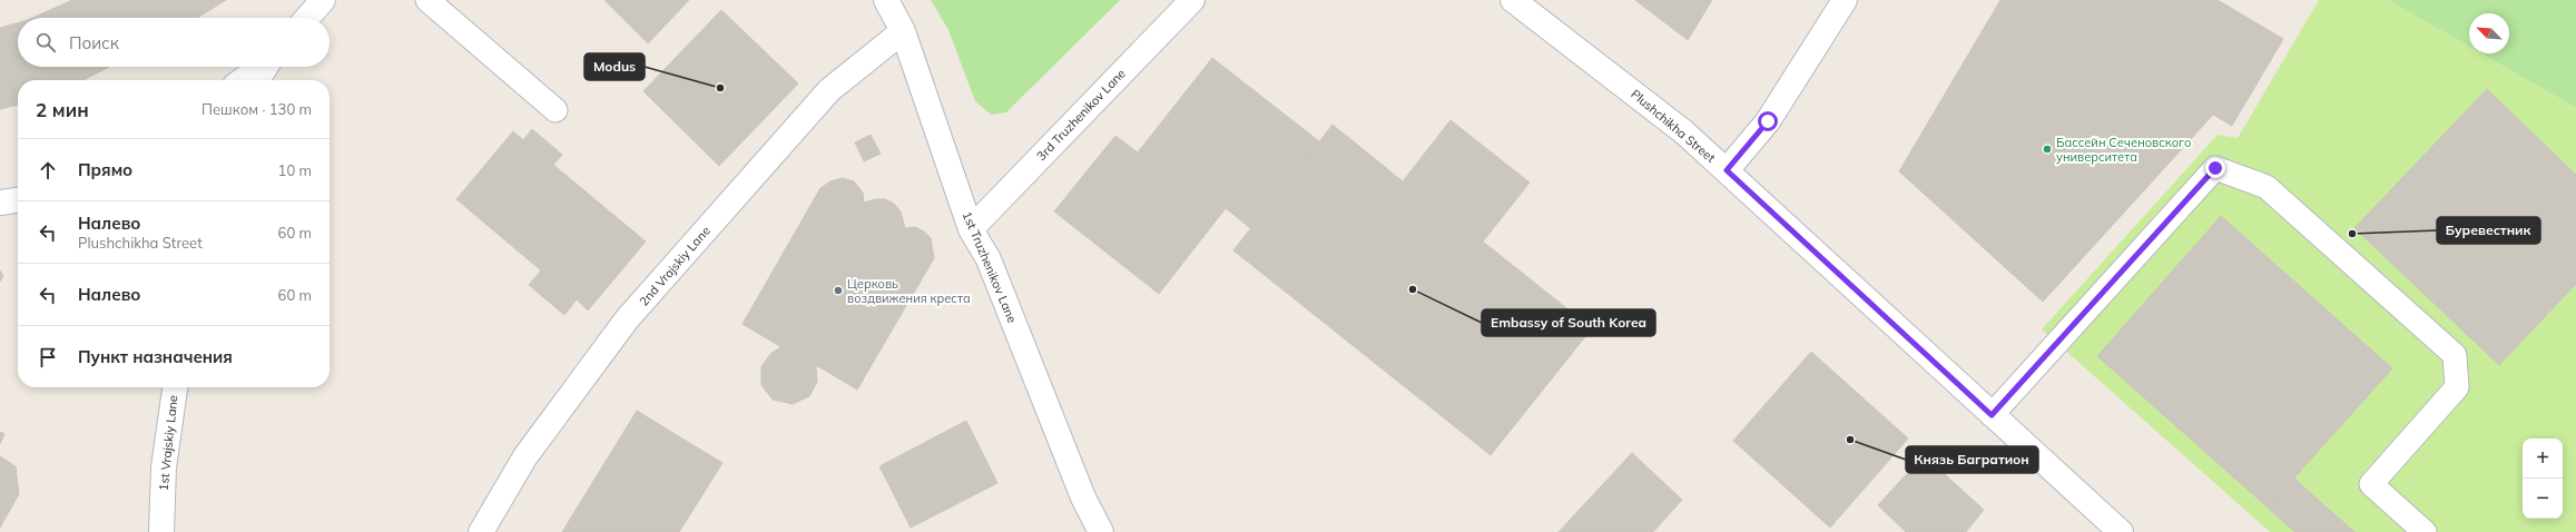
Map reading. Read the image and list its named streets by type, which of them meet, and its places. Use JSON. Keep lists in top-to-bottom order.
{
  "streets": {
    "street": [
      "3rd Truzhenikov Lane",
      "Plushchikha Street",
      "2nd Vrajskiy Lane",
      "1st Truzhenikov Lane",
      "1st Vrajskiy Lane"
    ]
  },
  "crossings": [
    ["3rd Truzhenikov Lane", "1st Truzhenikov Lane"],
    ["2nd Vrajskiy Lane", "1st Truzhenikov Lane"]
  ],
  "places": [
    "Modus",
    "Бассейн Сеченовского университета",
    "Буревестник",
    "Embassy of South Korea",
    "Церковь воздвижения креста",
    "Князь Багратион"
  ],
  "north": "top left",
  "page": {
    "search": "Поиск",
    "heading": ["2 мин", "Пешком · 130 m"],
    "list": [
      ["Прямо", "10 m"],
      ["Налево", "Plushchikha Street", "60 m"],
      ["Налево", "60 m"],
      "Пункт назначения"
    ],
    "map_buttons": ["+", "−"]
  }
}
